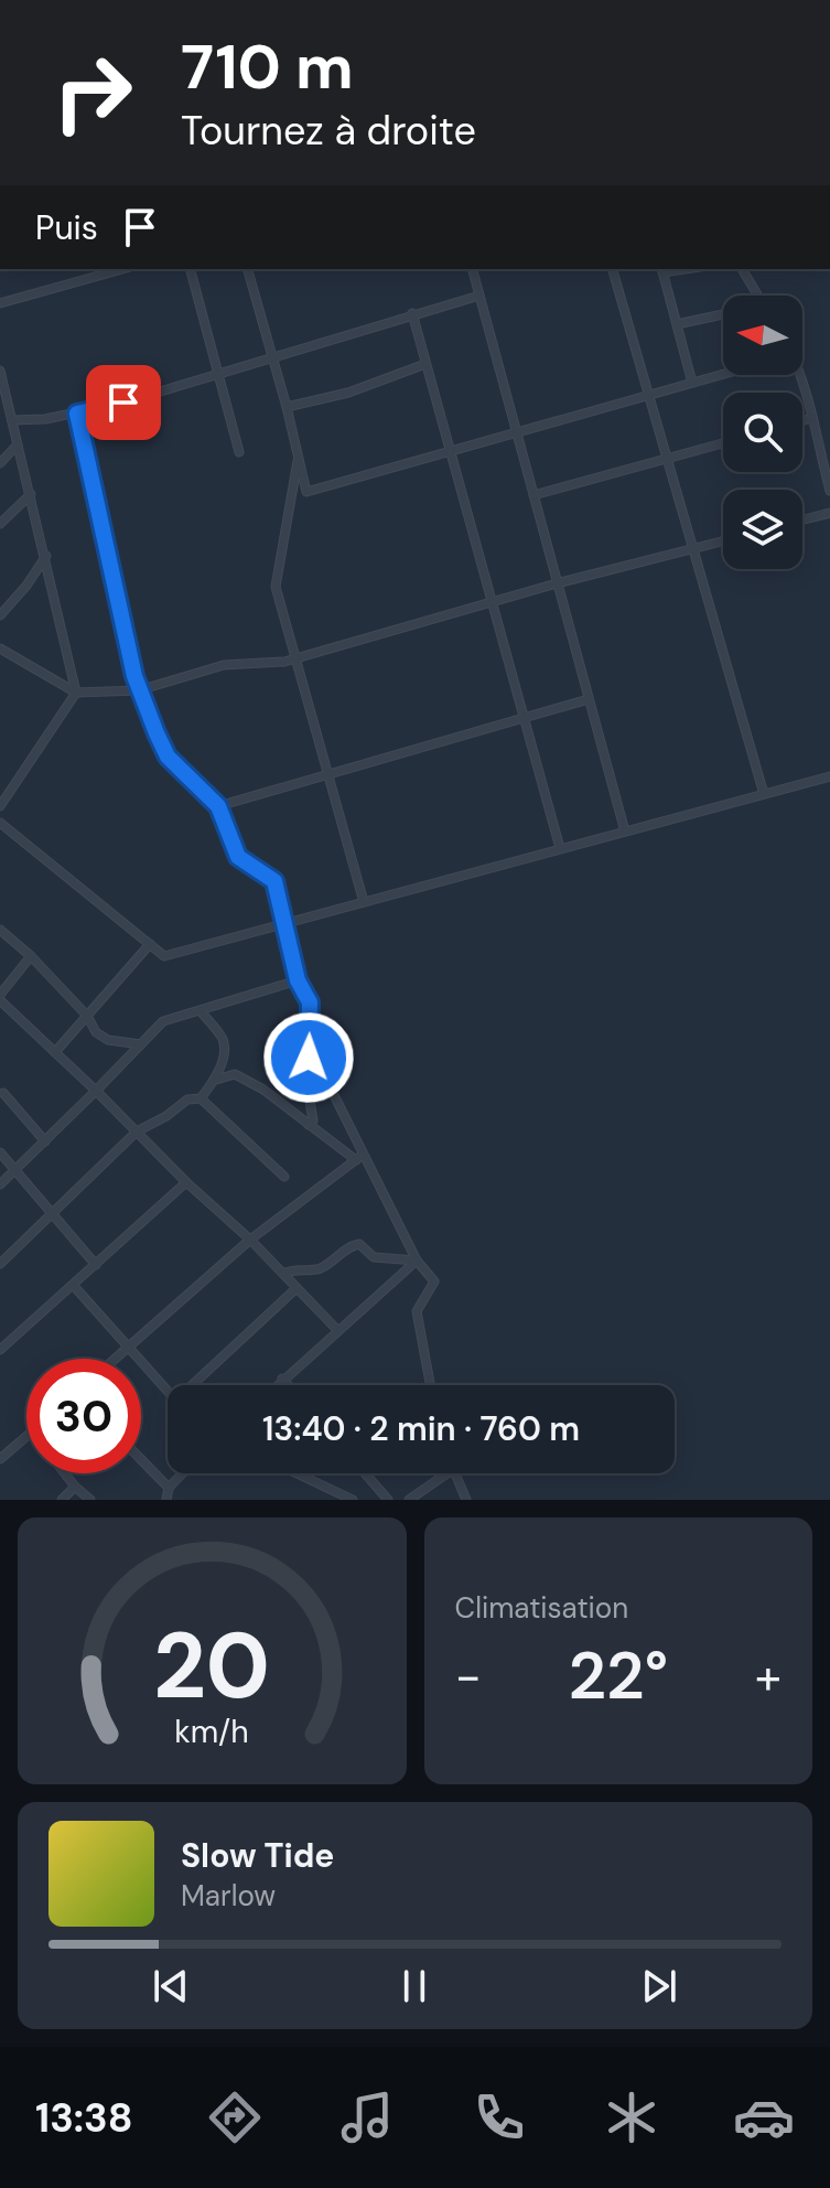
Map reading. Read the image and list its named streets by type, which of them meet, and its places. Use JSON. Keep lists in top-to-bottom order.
{
  "north": "left",
  "page": {
    "turn": ["710 m", "Tournez à droite"],
    "then": "Puis",
    "limit": "30",
    "trip": "13:40 · 2 min · 760 m",
    "tile": "Climatisation",
    "heat": ["−", "22°", "+"],
    "song": ["Slow Tide", "Marlow"],
    "tabs": "13:38",
    "gauge": ["20", "km/h"]
  }
}
